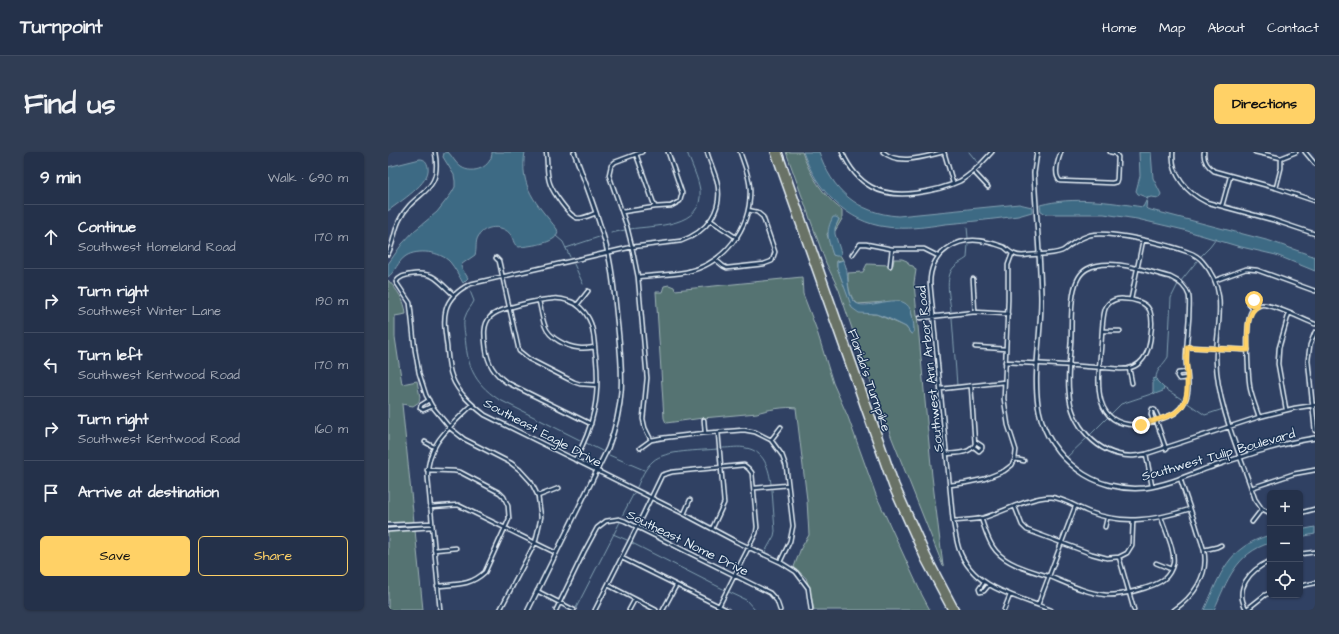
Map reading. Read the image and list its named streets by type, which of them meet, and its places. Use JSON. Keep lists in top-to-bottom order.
{
  "streets": {
    "highway": ["Florida's Turnpike"],
    "street": [
      "Southwest Ann Arbor Road",
      "Southeast Eagle Drive",
      "Southwest Tulip Boulevard",
      "Southeast Nome Drive"
    ]
  },
  "page": {
    "header": "Turnpoint",
    "nav": [
      "Home",
      "Map",
      "About",
      "Contact"
    ],
    "buttons": [
      "Directions",
      ["Save", "Share"]
    ],
    "title": "Find us",
    "heading": ["9 min", "Walk · 690 m"],
    "list": [
      ["Continue", "Southwest Homeland Road", "170 m"],
      ["Turn right", "Southwest Winter Lane", "190 m"],
      ["Turn left", "Southwest Kentwood Road", "170 m"],
      ["Turn right", "Southwest Kentwood Road", "160 m"],
      "Arrive at destination"
    ],
    "map_buttons": ["+", "−"]
  }
}
